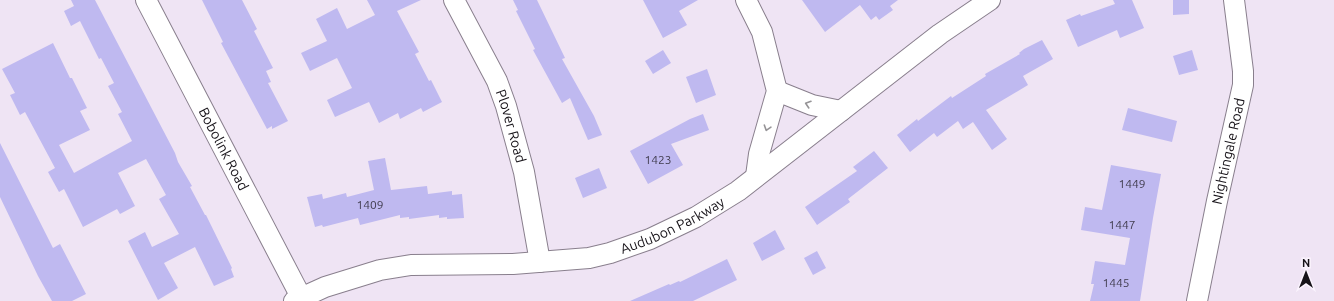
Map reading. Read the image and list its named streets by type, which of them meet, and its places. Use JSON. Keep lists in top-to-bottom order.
{
  "streets": {
    "street": [
      "Plover Road",
      "Bobolink Road",
      "Nightingale Road",
      "Audubon Parkway"
    ]
  },
  "crossings": [
    ["Plover Road", "Audubon Parkway"],
    ["Bobolink Road", "Audubon Parkway"]
  ],
  "house_numbers": [
    "1423",
    "1449",
    "1409",
    "1447",
    "1445"
  ],
  "north": "top"
}
